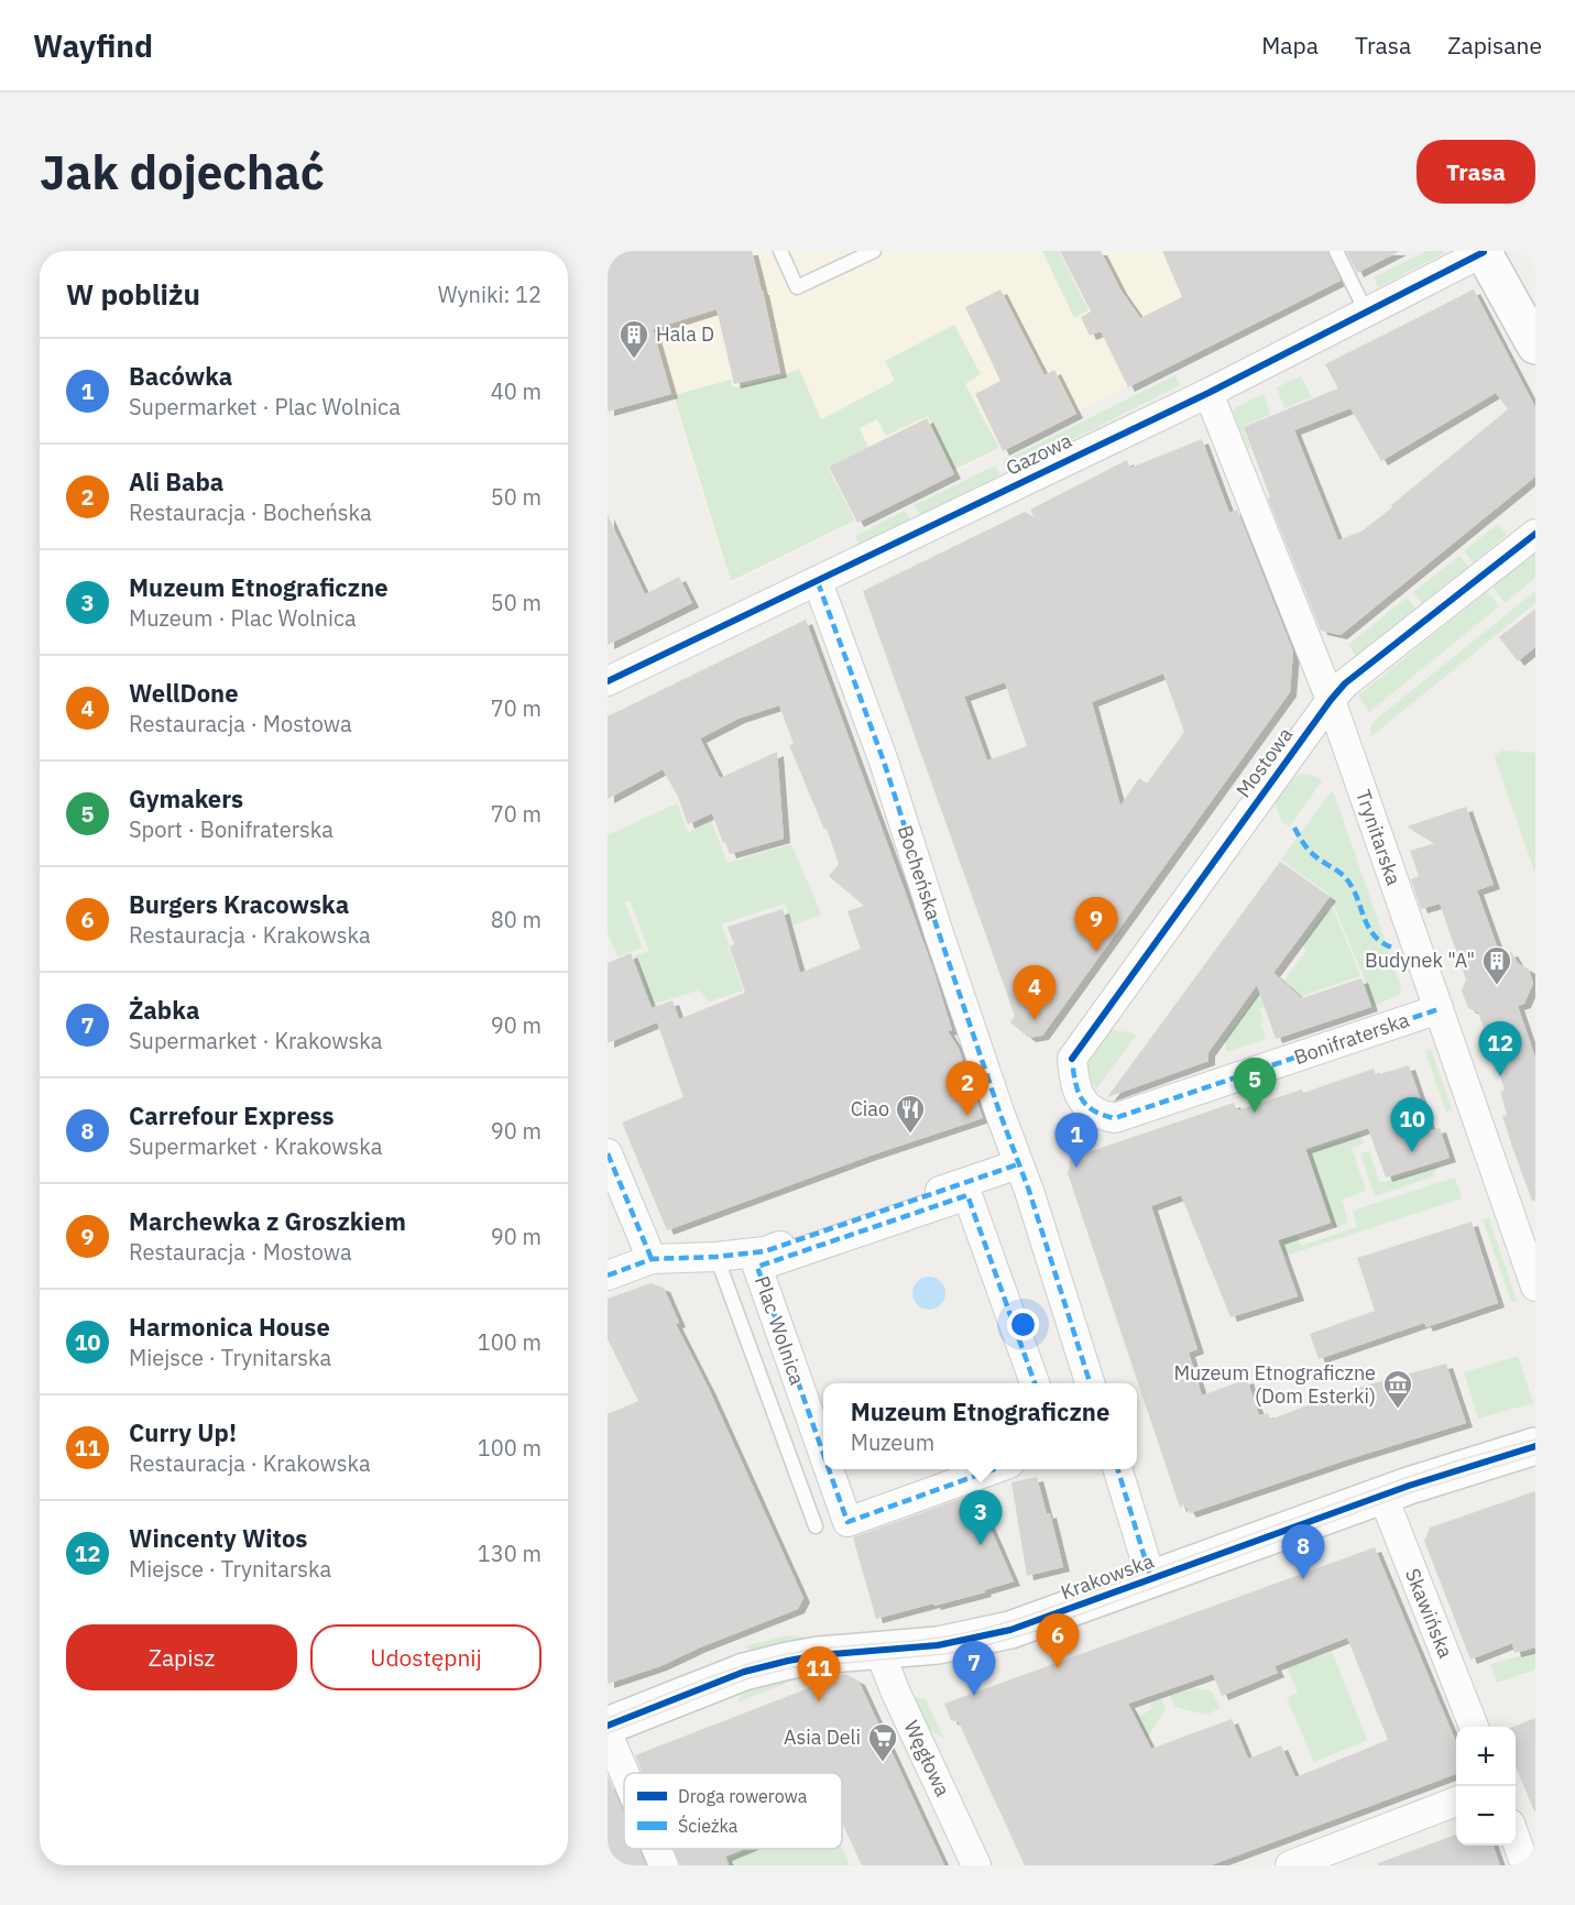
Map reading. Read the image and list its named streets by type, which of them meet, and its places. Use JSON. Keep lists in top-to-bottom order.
{
  "streets": {
    "street": [
      "Gazowa",
      "Mostowa",
      "Trynitarska",
      "Bocheńska",
      "Bonifraterska",
      "Plac Wolnica",
      "Krakowska",
      "Skawińska",
      "Węgłowa"
    ]
  },
  "crossings": [
    ["Gazowa", "Trynitarska"],
    ["Gazowa", "Bocheńska"],
    ["Mostowa", "Trynitarska"],
    ["Mostowa", "Bonifraterska"],
    ["Trynitarska", "Bonifraterska"],
    ["Bocheńska", "Plac Wolnica"],
    ["Krakowska", "Skawińska"],
    ["Krakowska", "Węgłowa"]
  ],
  "places": {
    "building": ["Hala D", "Budynek \"A\""],
    "restaurant": ["Ciao"],
    "museum": ["Muzeum Etnograficzne (Dom Esterki)"],
    "supermarket": ["Asia Deli"]
  },
  "legend": ["Droga rowerowa", "Ścieżka"],
  "page": {
    "header": "Wayfind",
    "nav": ["Mapa", "Trasa", "Zapisane"],
    "buttons": [
      "Trasa",
      ["Zapisz", "Udostępnij"]
    ],
    "title": "Jak dojechać",
    "heading": ["W pobliżu", "Wyniki: 12"],
    "list": [
      {
        "mark": "1",
        "name": "Bacówka",
        "note": "Supermarket · Plac Wolnica",
        "value": "40 m"
      },
      {
        "mark": "2",
        "name": "Ali Baba",
        "note": "Restauracja · Bocheńska",
        "value": "50 m"
      },
      {
        "mark": "3",
        "name": "Muzeum Etnograficzne",
        "note": "Muzeum · Plac Wolnica",
        "value": "50 m"
      },
      {
        "mark": "4",
        "name": "WellDone",
        "note": "Restauracja · Mostowa",
        "value": "70 m"
      },
      {
        "mark": "5",
        "name": "Gymakers",
        "note": "Sport · Bonifraterska",
        "value": "70 m"
      },
      {
        "mark": "6",
        "name": "Burgers Kracowska",
        "note": "Restauracja · Krakowska",
        "value": "80 m"
      },
      {
        "mark": "7",
        "name": "Żabka",
        "note": "Supermarket · Krakowska",
        "value": "90 m"
      },
      {
        "mark": "8",
        "name": "Carrefour Express",
        "note": "Supermarket · Krakowska",
        "value": "90 m"
      },
      {
        "mark": "9",
        "name": "Marchewka z Groszkiem",
        "note": "Restauracja · Mostowa",
        "value": "90 m"
      },
      {
        "mark": "10",
        "name": "Harmonica House",
        "note": "Miejsce · Trynitarska",
        "value": "100 m"
      },
      {
        "mark": "11",
        "name": "Curry Up!",
        "note": "Restauracja · Krakowska",
        "value": "100 m"
      },
      {
        "mark": "12",
        "name": "Wincenty Witos",
        "note": "Miejsce · Trynitarska",
        "value": "130 m"
      }
    ],
    "pins": [
      "9",
      "4",
      "12",
      "5",
      "2",
      "10",
      "1",
      "3",
      "8",
      "6",
      "7",
      "11"
    ],
    "popup": ["Muzeum Etnograficzne", "Muzeum"],
    "map_buttons": ["+", "−"]
  }
}
